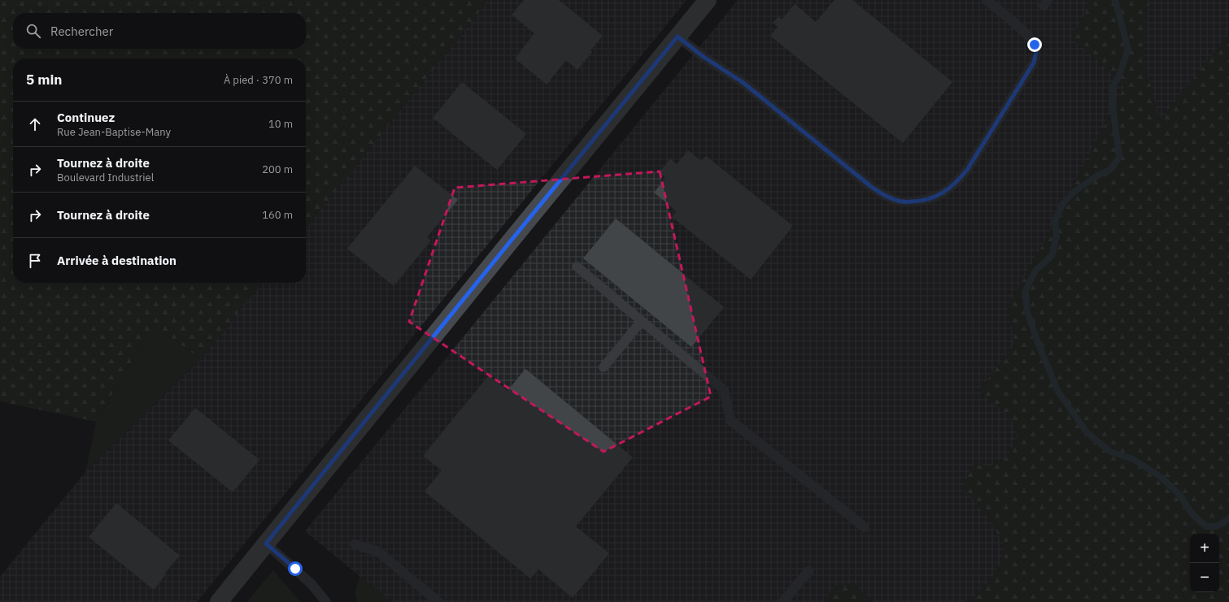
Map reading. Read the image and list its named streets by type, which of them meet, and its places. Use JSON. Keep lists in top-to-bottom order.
{
  "page": {
    "search": "Rechercher",
    "heading": ["5 min", "À pied · 370 m"],
    "list": [
      ["Continuez", "Rue Jean-Baptise-Many", "10 m"],
      ["Tournez à droite", "Boulevard Industriel", "200 m"],
      ["Tournez à droite", "160 m"],
      "Arrivée à destination"
    ],
    "map_buttons": ["+", "−"]
  }
}
